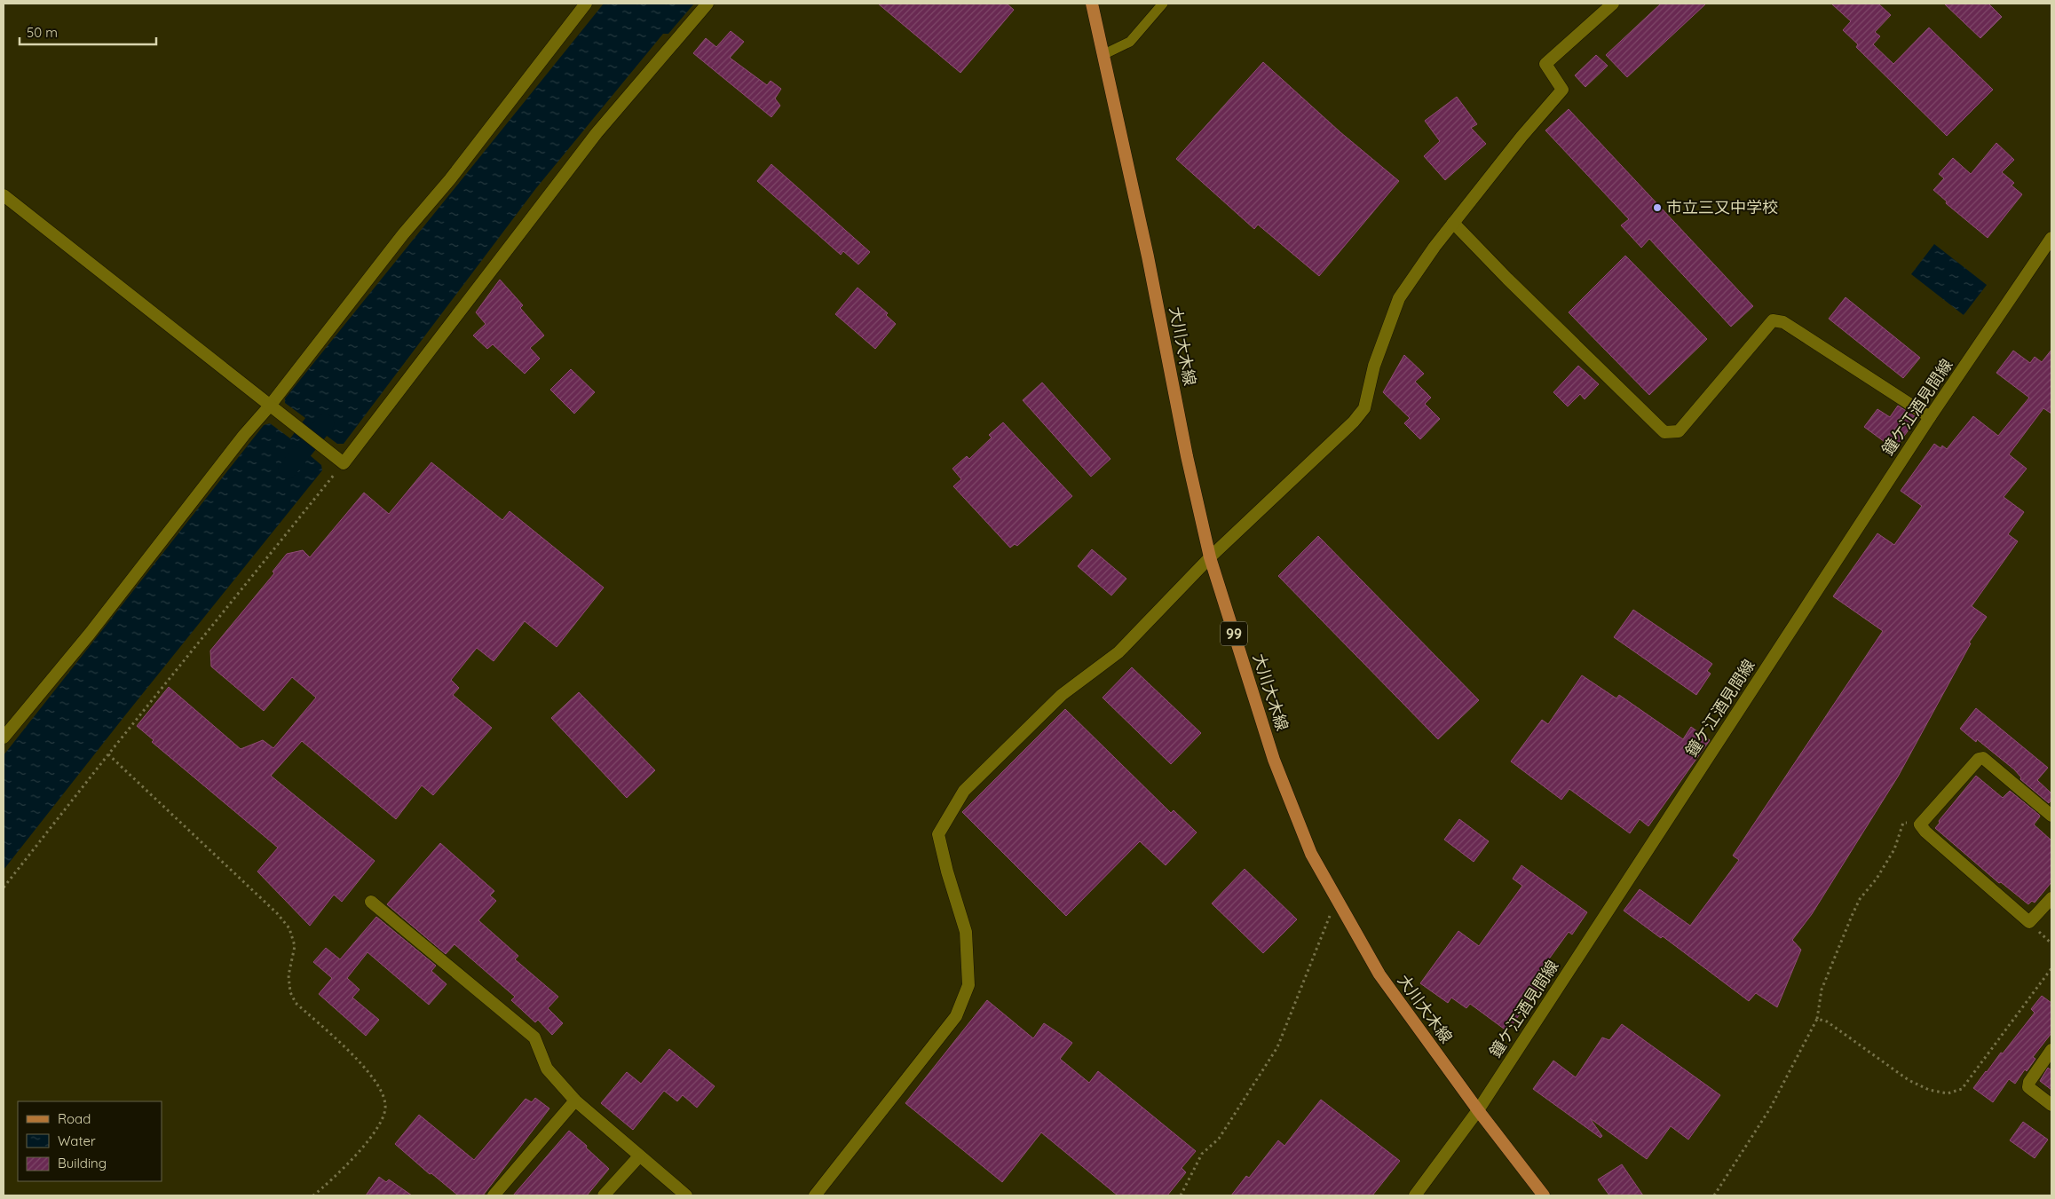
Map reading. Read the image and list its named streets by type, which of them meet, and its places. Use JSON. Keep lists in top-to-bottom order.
{
  "streets": {
    "main road": ["大川大木線", "99"],
    "street": ["鐘ケ江酒見間線"]
  },
  "crossings": [
    ["大川大木線", "鐘ケ江酒見間線"]
  ],
  "places": ["市立三又中学校"],
  "legend": ["Road", "Water", "Building"],
  "scale_bar": "50 m"
}
